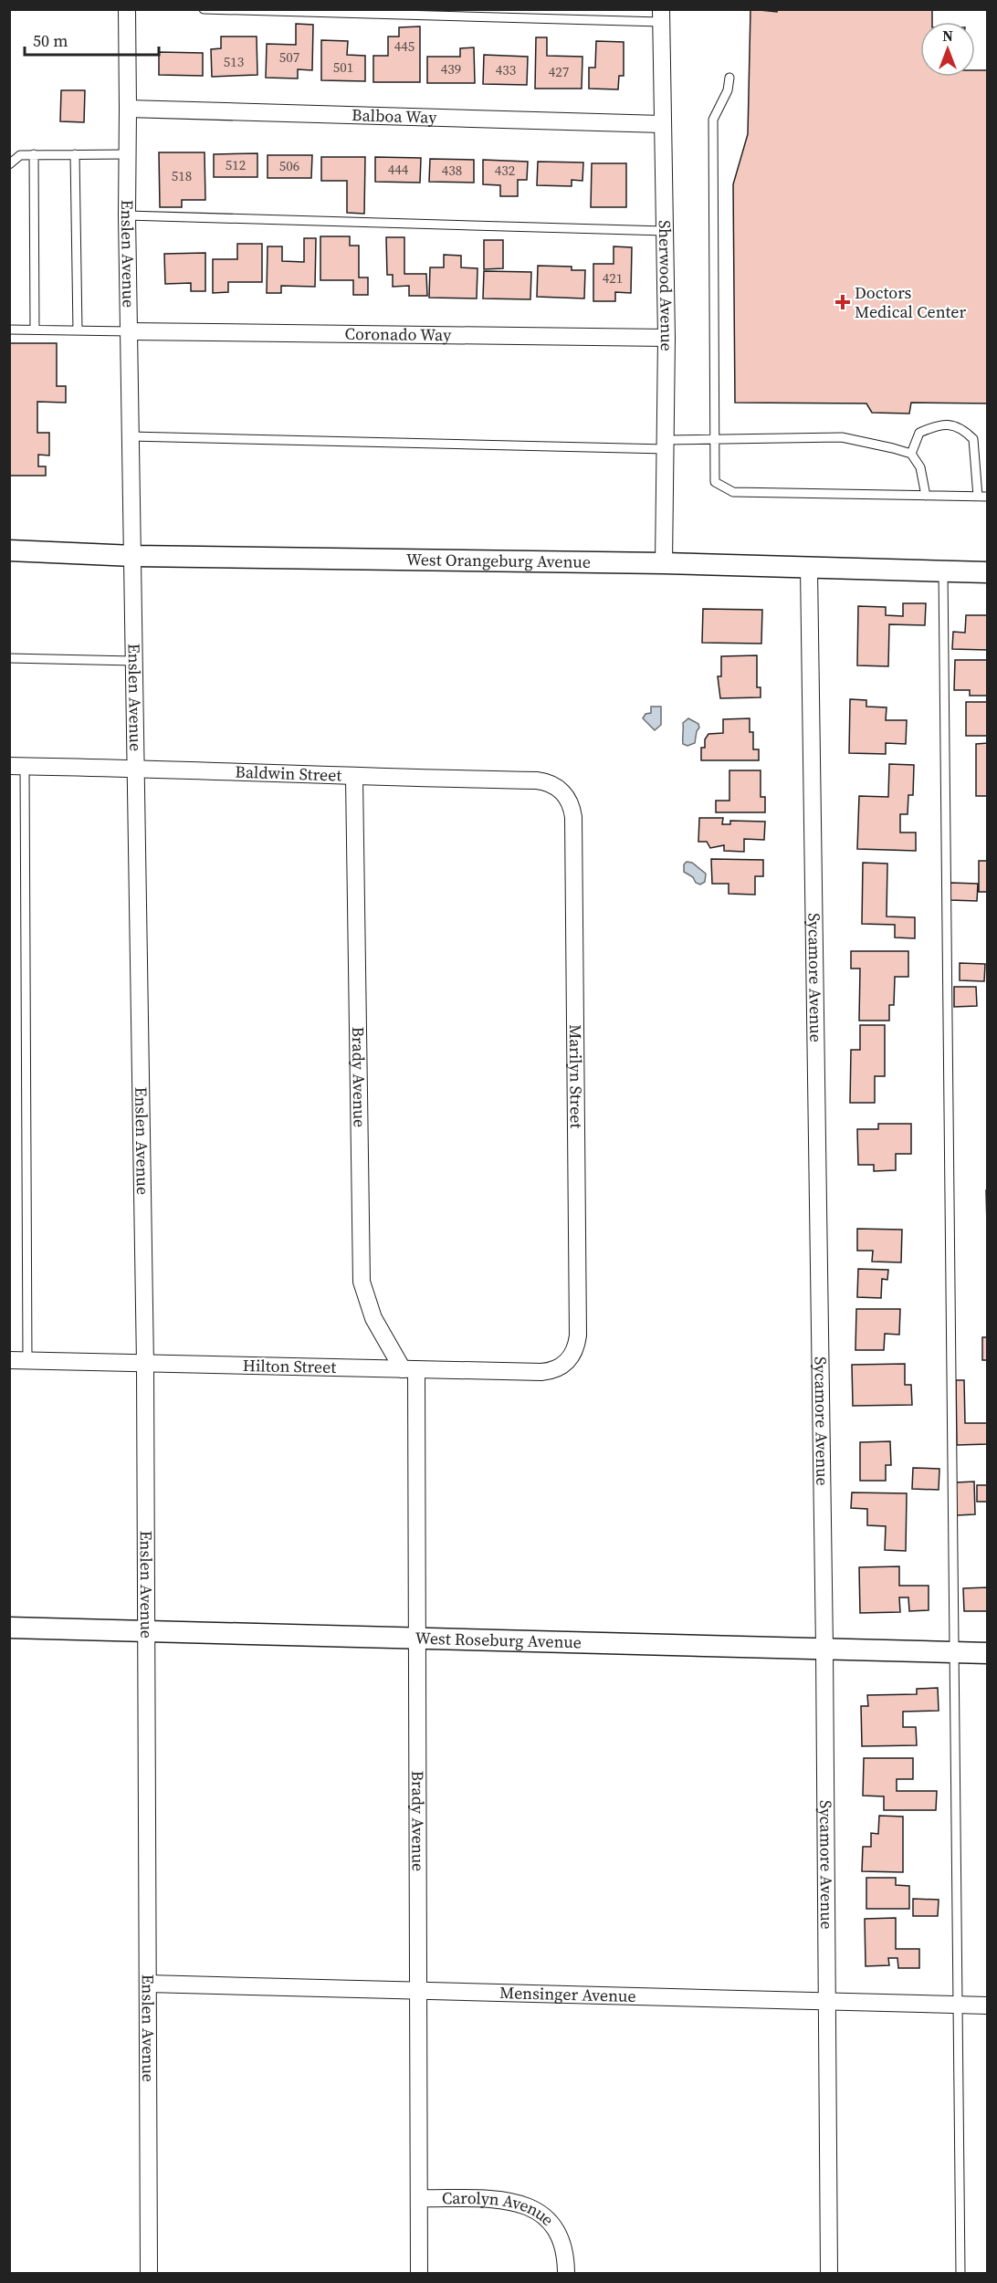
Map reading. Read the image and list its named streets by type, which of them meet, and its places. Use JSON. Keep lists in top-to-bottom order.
{
  "streets": {
    "street": [
      "Balboa Way",
      "Enslen Avenue",
      "Sherwood Avenue",
      "Coronado Way",
      "West Orangeburg Avenue",
      "Baldwin Street",
      "Sycamore Avenue",
      "Marilyn Street",
      "Brady Avenue",
      "Hilton Street",
      "West Roseburg Avenue",
      "Mensinger Avenue",
      "Carolyn Avenue"
    ]
  },
  "crossings": [
    ["Balboa Way", "Enslen Avenue"],
    ["Balboa Way", "Sherwood Avenue"],
    ["Enslen Avenue", "Coronado Way"],
    ["Enslen Avenue", "West Orangeburg Avenue"],
    ["Enslen Avenue", "Baldwin Street"],
    ["Enslen Avenue", "Hilton Street"],
    ["Enslen Avenue", "West Roseburg Avenue"],
    ["Enslen Avenue", "Mensinger Avenue"],
    ["Sherwood Avenue", "Coronado Way"],
    ["Sherwood Avenue", "West Orangeburg Avenue"],
    ["West Orangeburg Avenue", "Sycamore Avenue"],
    ["Baldwin Street", "Marilyn Street"],
    ["Baldwin Street", "Brady Avenue"],
    ["Sycamore Avenue", "West Roseburg Avenue"],
    ["Sycamore Avenue", "Mensinger Avenue"],
    ["Marilyn Street", "Hilton Street"],
    ["Brady Avenue", "Hilton Street"],
    ["Brady Avenue", "West Roseburg Avenue"],
    ["Brady Avenue", "Mensinger Avenue"],
    ["Brady Avenue", "Carolyn Avenue"]
  ],
  "places": {
    "health": ["Doctors Medical Center"]
  },
  "house_numbers": [
    "445",
    "507",
    "513",
    "501",
    "439",
    "433",
    "427",
    "512",
    "506",
    "444",
    "438",
    "432",
    "518",
    "421"
  ],
  "scale_bar": "50 m",
  "north": "top"
}
